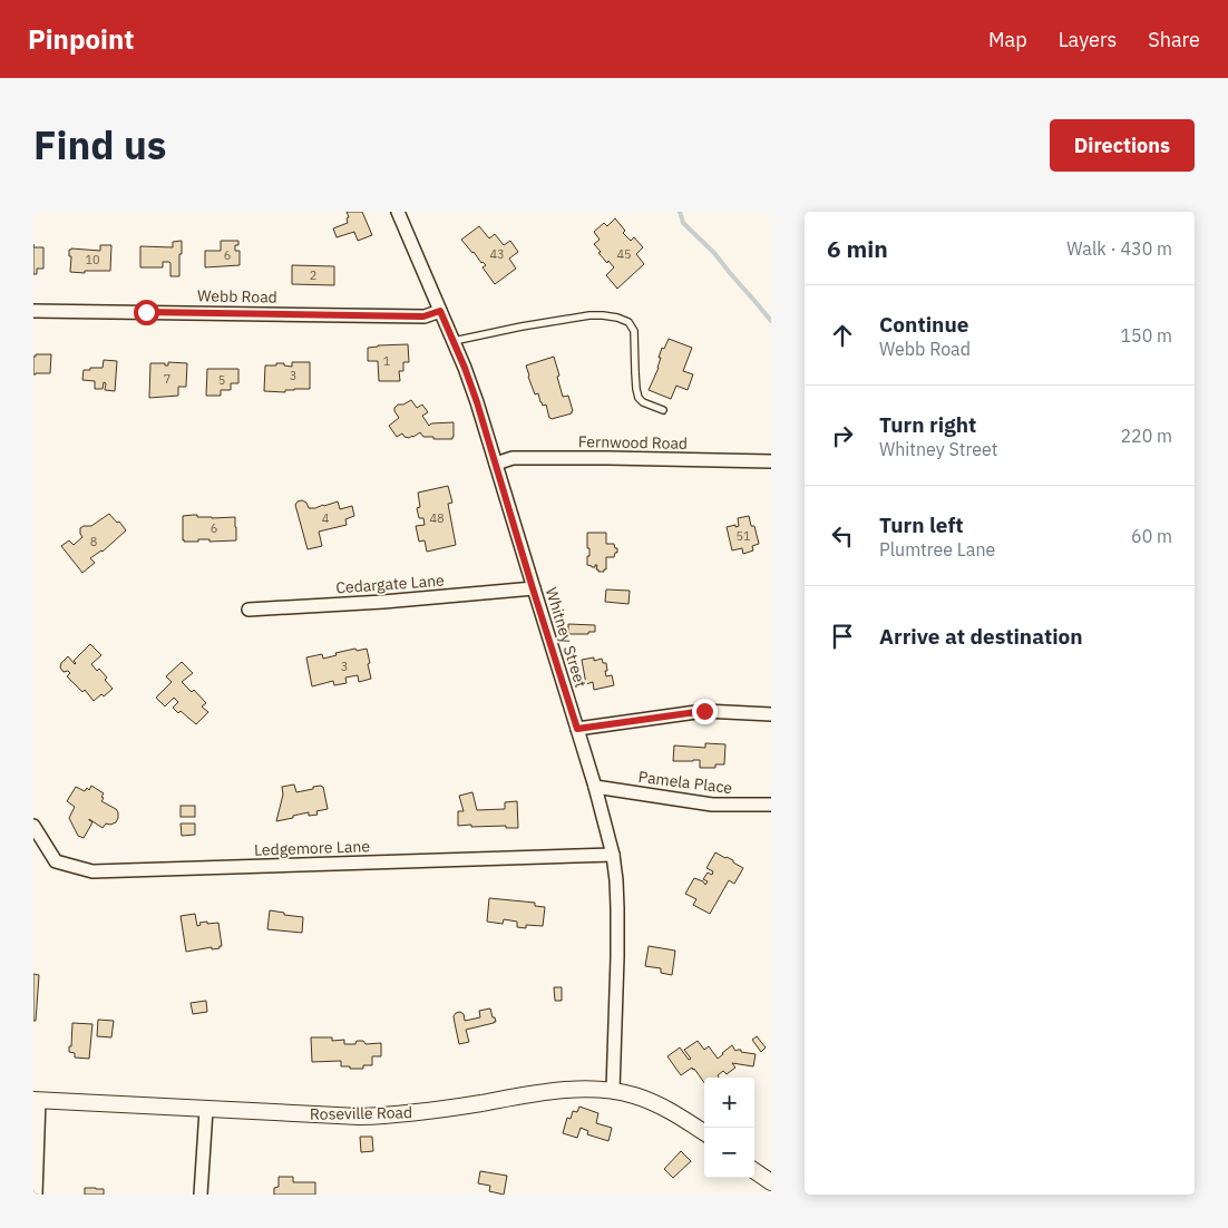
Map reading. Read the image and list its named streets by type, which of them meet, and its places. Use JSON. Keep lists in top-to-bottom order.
{
  "streets": {
    "street": [
      "Webb Road",
      "Fernwood Road",
      "Cedargate Lane",
      "Whitney Street",
      "Pamela Place",
      "Ledgemore Lane",
      "Roseville Road"
    ]
  },
  "crossings": [
    ["Webb Road", "Whitney Street"],
    ["Fernwood Road", "Whitney Street"],
    ["Cedargate Lane", "Whitney Street"],
    ["Whitney Street", "Pamela Place"],
    ["Whitney Street", "Ledgemore Lane"],
    ["Whitney Street", "Roseville Road"]
  ],
  "house_numbers": [
    "43",
    "45",
    "6",
    "10",
    "2",
    "1",
    "3",
    "7",
    "5",
    "4",
    "48",
    "6",
    "51",
    "8",
    "3"
  ],
  "page": {
    "header": "Pinpoint",
    "nav": ["Map", "Layers", "Share"],
    "title": "Find us",
    "buttons": "Directions",
    "heading": ["6 min", "Walk · 430 m"],
    "list": [
      ["Continue", "Webb Road", "150 m"],
      ["Turn right", "Whitney Street", "220 m"],
      ["Turn left", "Plumtree Lane", "60 m"],
      "Arrive at destination"
    ],
    "map_buttons": ["+", "−"]
  }
}
